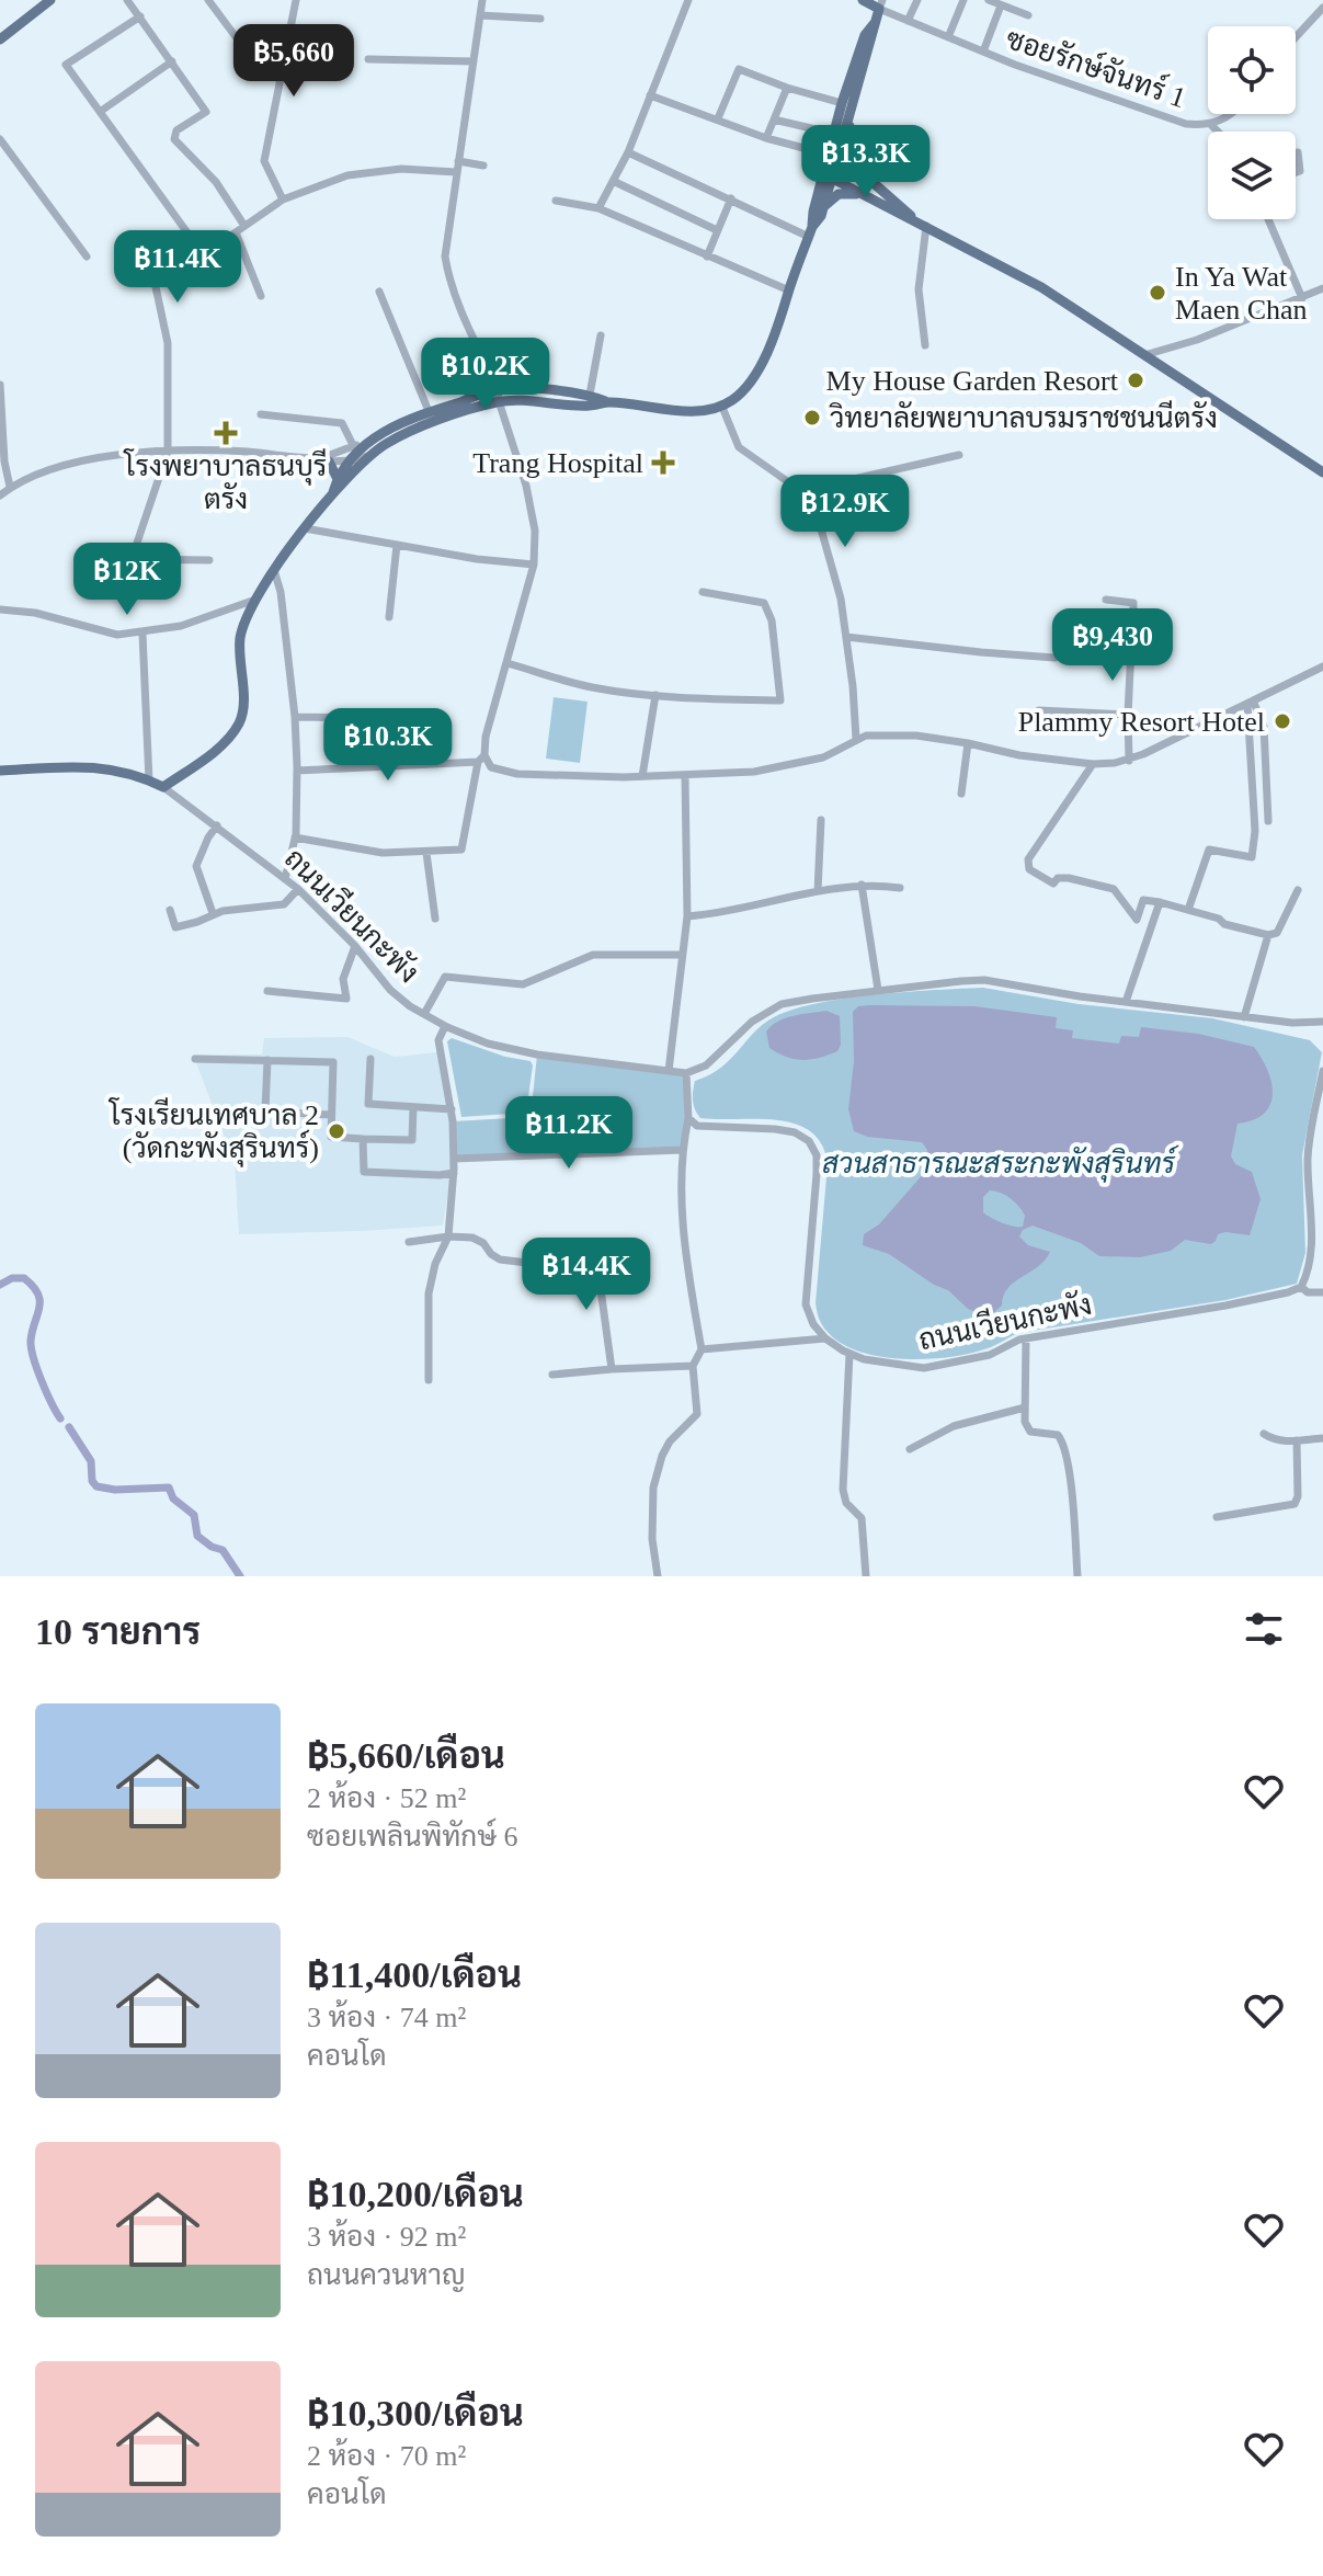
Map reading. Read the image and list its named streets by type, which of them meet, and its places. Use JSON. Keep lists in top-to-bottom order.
{
  "streets": {
    "main road": ["ถนนเวียนกะพัง"],
    "street": ["ซอยรักษ์จันทร์ 1"]
  },
  "parks": ["สวนสาธารณะสระกะพังสุรินทร์"],
  "places": {
    "other": [
      "In Ya Wat Maen Chan",
      "My House Garden Resort",
      "วิทยาลัยพยาบาลบรมราชชนนีตรัง",
      "Plammy Resort Hotel",
      "โรงเรียนเทศบาล 2 (วัดกะพังสุรินทร์)"
    ],
    "health": ["โรงพยาบาลธนบุรี ตรัง", "Trang Hospital"]
  },
  "page": {
    "price": [
      "฿5,660",
      "฿13.3K",
      "฿11.4K",
      "฿10.2K",
      "฿12.9K",
      "฿12K",
      "฿9,430",
      "฿10.3K",
      "฿11.2K",
      "฿14.4K"
    ],
    "heading": "10 รายการ",
    "list": [
      {
        "name": "฿5,660/เดือน",
        "note": "2 ห้อง · 52 m² · ซอยเพลินพิทักษ์ 6"
      },
      {
        "name": "฿11,400/เดือน",
        "note": "3 ห้อง · 74 m² · คอนโด"
      },
      {
        "name": "฿10,200/เดือน",
        "note": "3 ห้อง · 92 m² · ถนนควนหาญ"
      },
      {
        "name": "฿10,300/เดือน",
        "note": "2 ห้อง · 70 m² · คอนโด"
      }
    ]
  }
}
